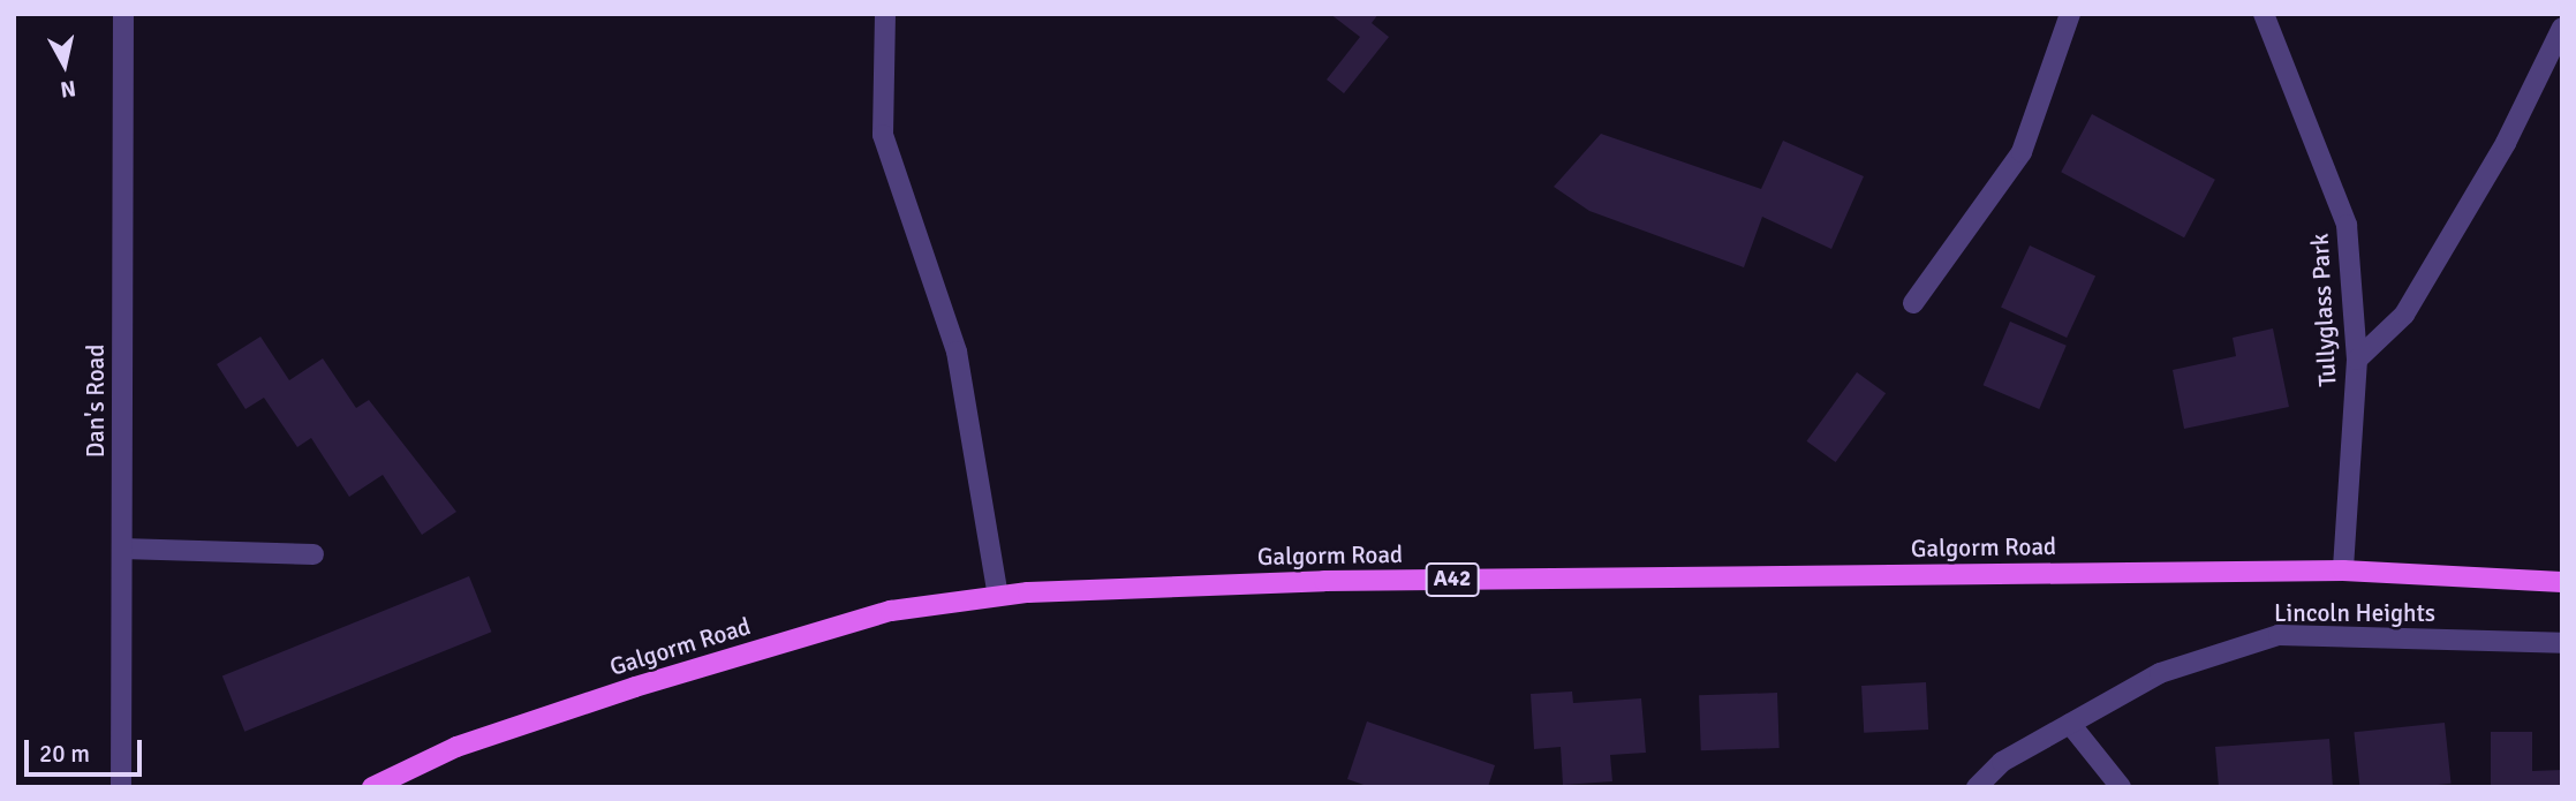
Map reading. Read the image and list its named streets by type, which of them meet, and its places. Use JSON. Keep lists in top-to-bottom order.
{
  "streets": {
    "main road": ["Galgorm Road", "A42"],
    "street": ["Tullyglass Park", "Dan's Road", "Lincoln Heights"]
  },
  "crossings": [
    ["Tullyglass Park", "Galgorm Road"]
  ],
  "scale_bar": "20 m",
  "north": "bottom"
}
